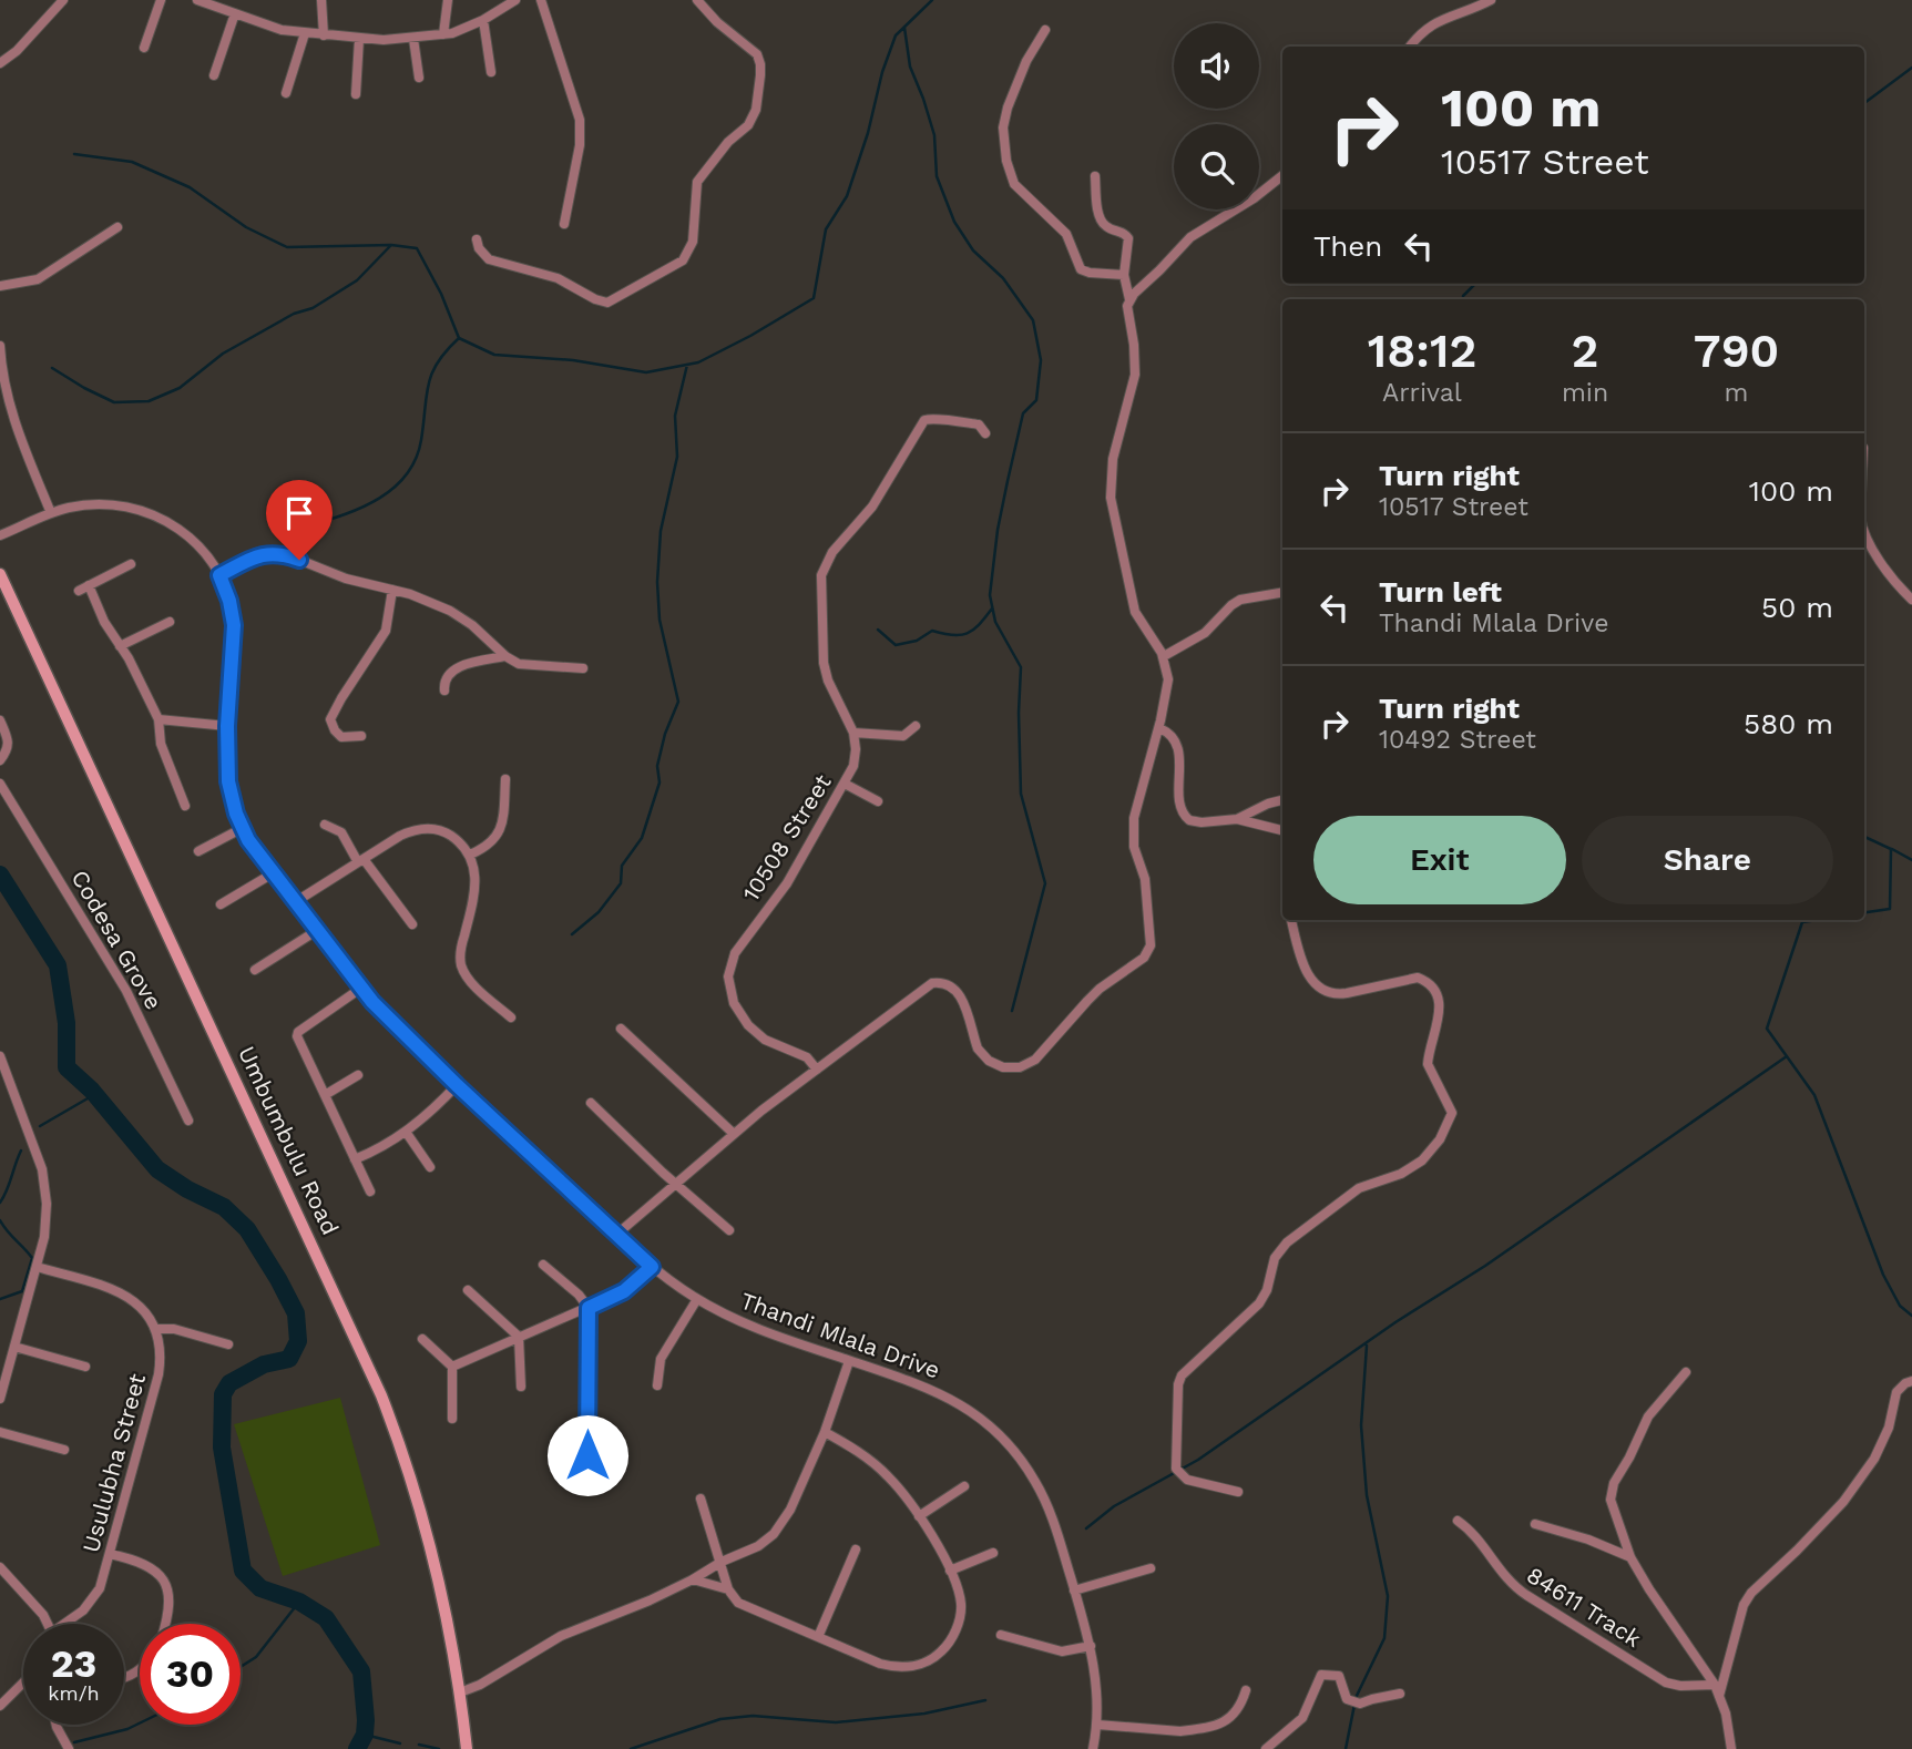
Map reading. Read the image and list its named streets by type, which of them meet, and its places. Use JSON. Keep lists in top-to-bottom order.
{
  "streets": {
    "main road": ["Umbumbulu Road"],
    "street": [
      "10508 Street",
      "Codesa Grove",
      "Thandi Mlala Drive",
      "Usulubha Street",
      "84611 Track"
    ]
  },
  "page": {
    "turn": ["100 m", "10517 Street"],
    "then": "Then",
    "eta": [
      "18:12",
      "Arrival",
      "2",
      "min",
      "790",
      "m"
    ],
    "list": [
      {
        "name": "Turn right",
        "note": "10517 Street",
        "value": "100 m"
      },
      {
        "name": "Turn left",
        "note": "Thandi Mlala Drive",
        "value": "50 m"
      },
      {
        "name": "Turn right",
        "note": "10492 Street",
        "value": "580 m"
      }
    ],
    "buttons": ["Exit", "Share"],
    "speed": "23 km/h",
    "limit": "30"
  }
}
